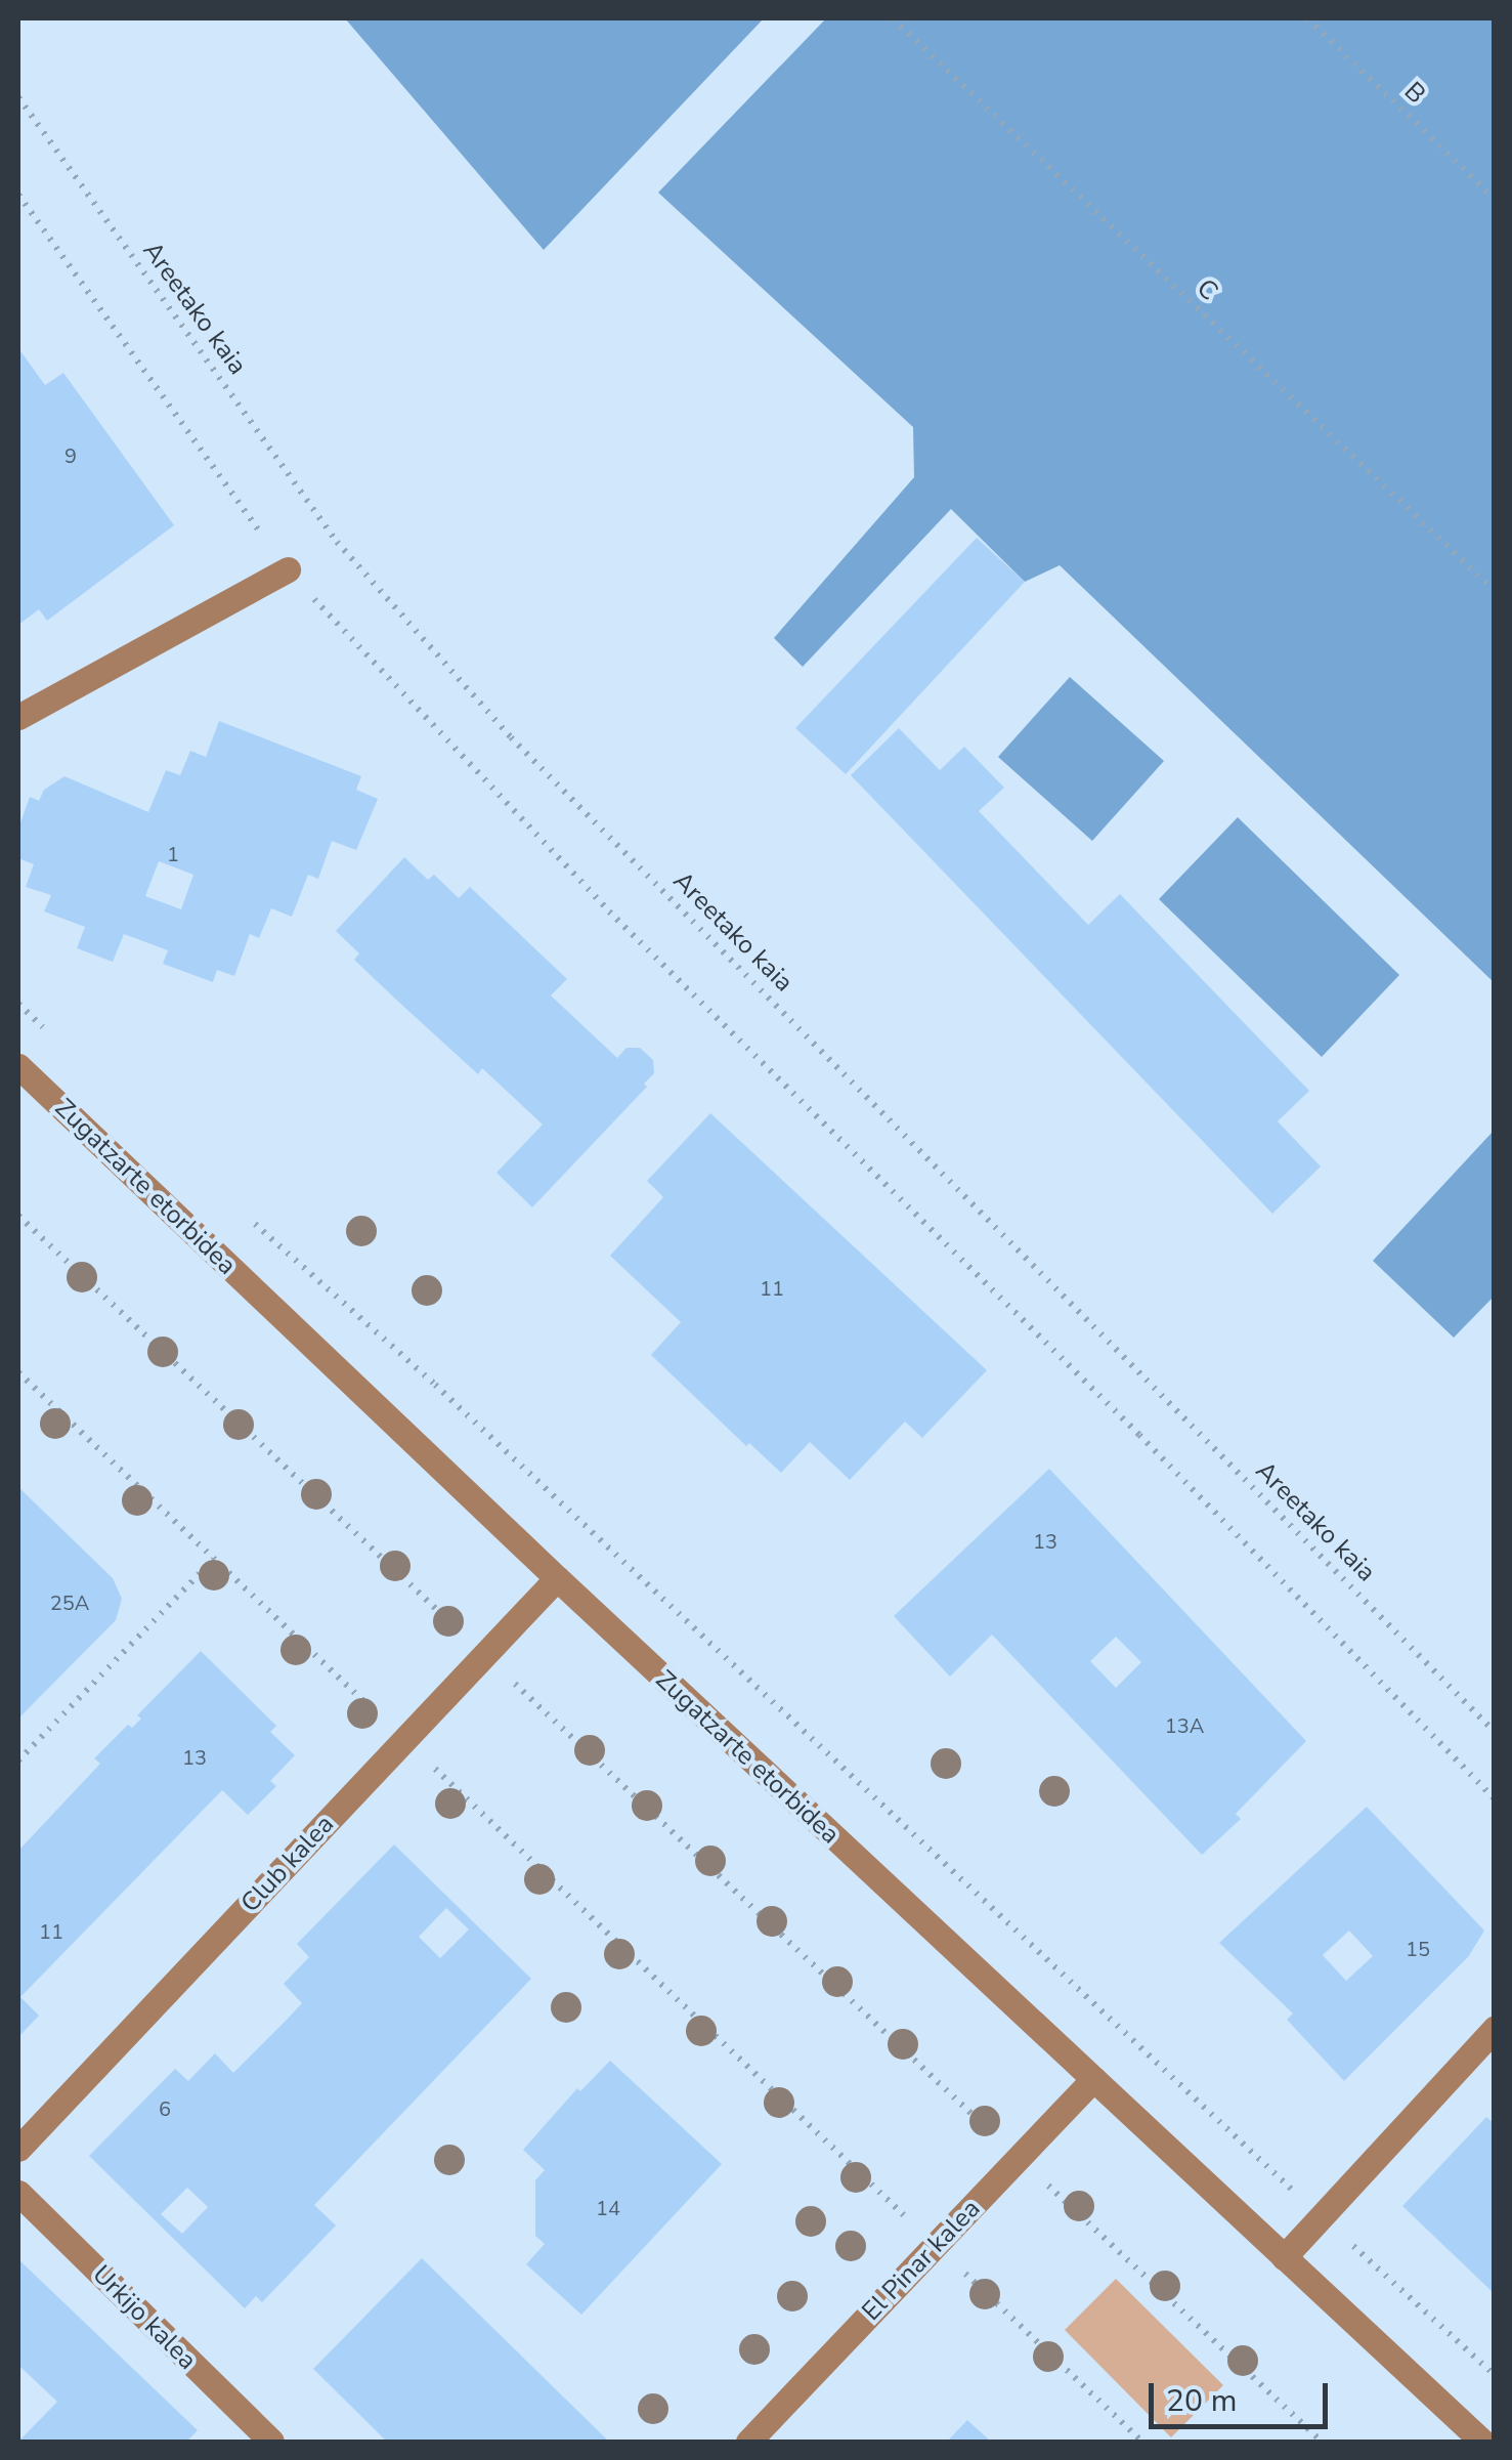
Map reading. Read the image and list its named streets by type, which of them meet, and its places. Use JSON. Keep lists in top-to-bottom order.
{
  "streets": {
    "street": [
      "Zugatzarte etorbidea",
      "Club kalea",
      "El Pinar kalea",
      "Urkijo kalea"
    ],
    "path": ["B", "C", "Areetako kaia"]
  },
  "crossings": [
    ["Zugatzarte etorbidea", "Club kalea"],
    ["Zugatzarte etorbidea", "El Pinar kalea"]
  ],
  "house_numbers": [
    "9",
    "1",
    "11",
    "13",
    "25A",
    "13A",
    "13",
    "11",
    "15",
    "6",
    "14"
  ],
  "scale_bar": "20 m"
}
